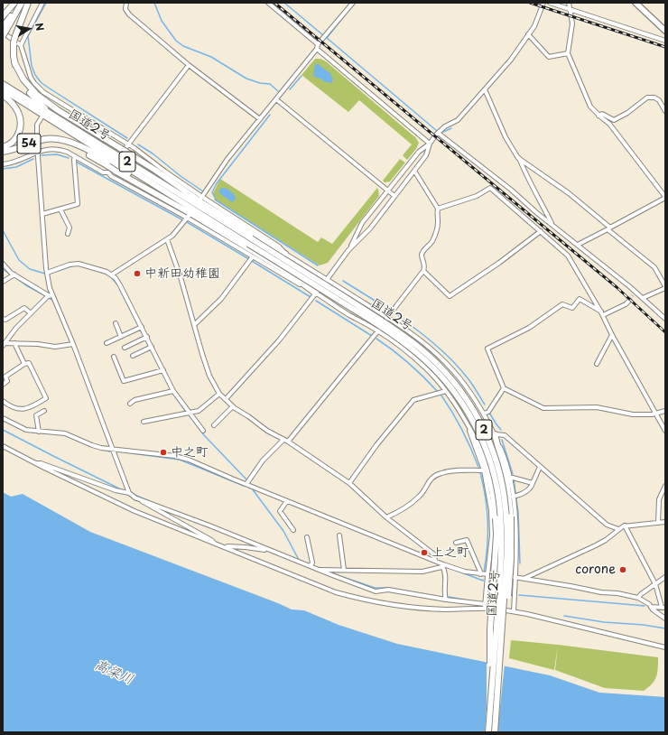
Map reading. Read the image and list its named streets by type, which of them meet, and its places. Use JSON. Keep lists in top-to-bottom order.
{
  "streets": {
    "highway": ["国道2号", "54", "2"]
  },
  "crossings": [
    ["国道2号", "54"]
  ],
  "water": ["高梁川"],
  "places": [
    "中新田幼稚園",
    "中之町",
    "上之町",
    "corone"
  ],
  "north": "right"
}
